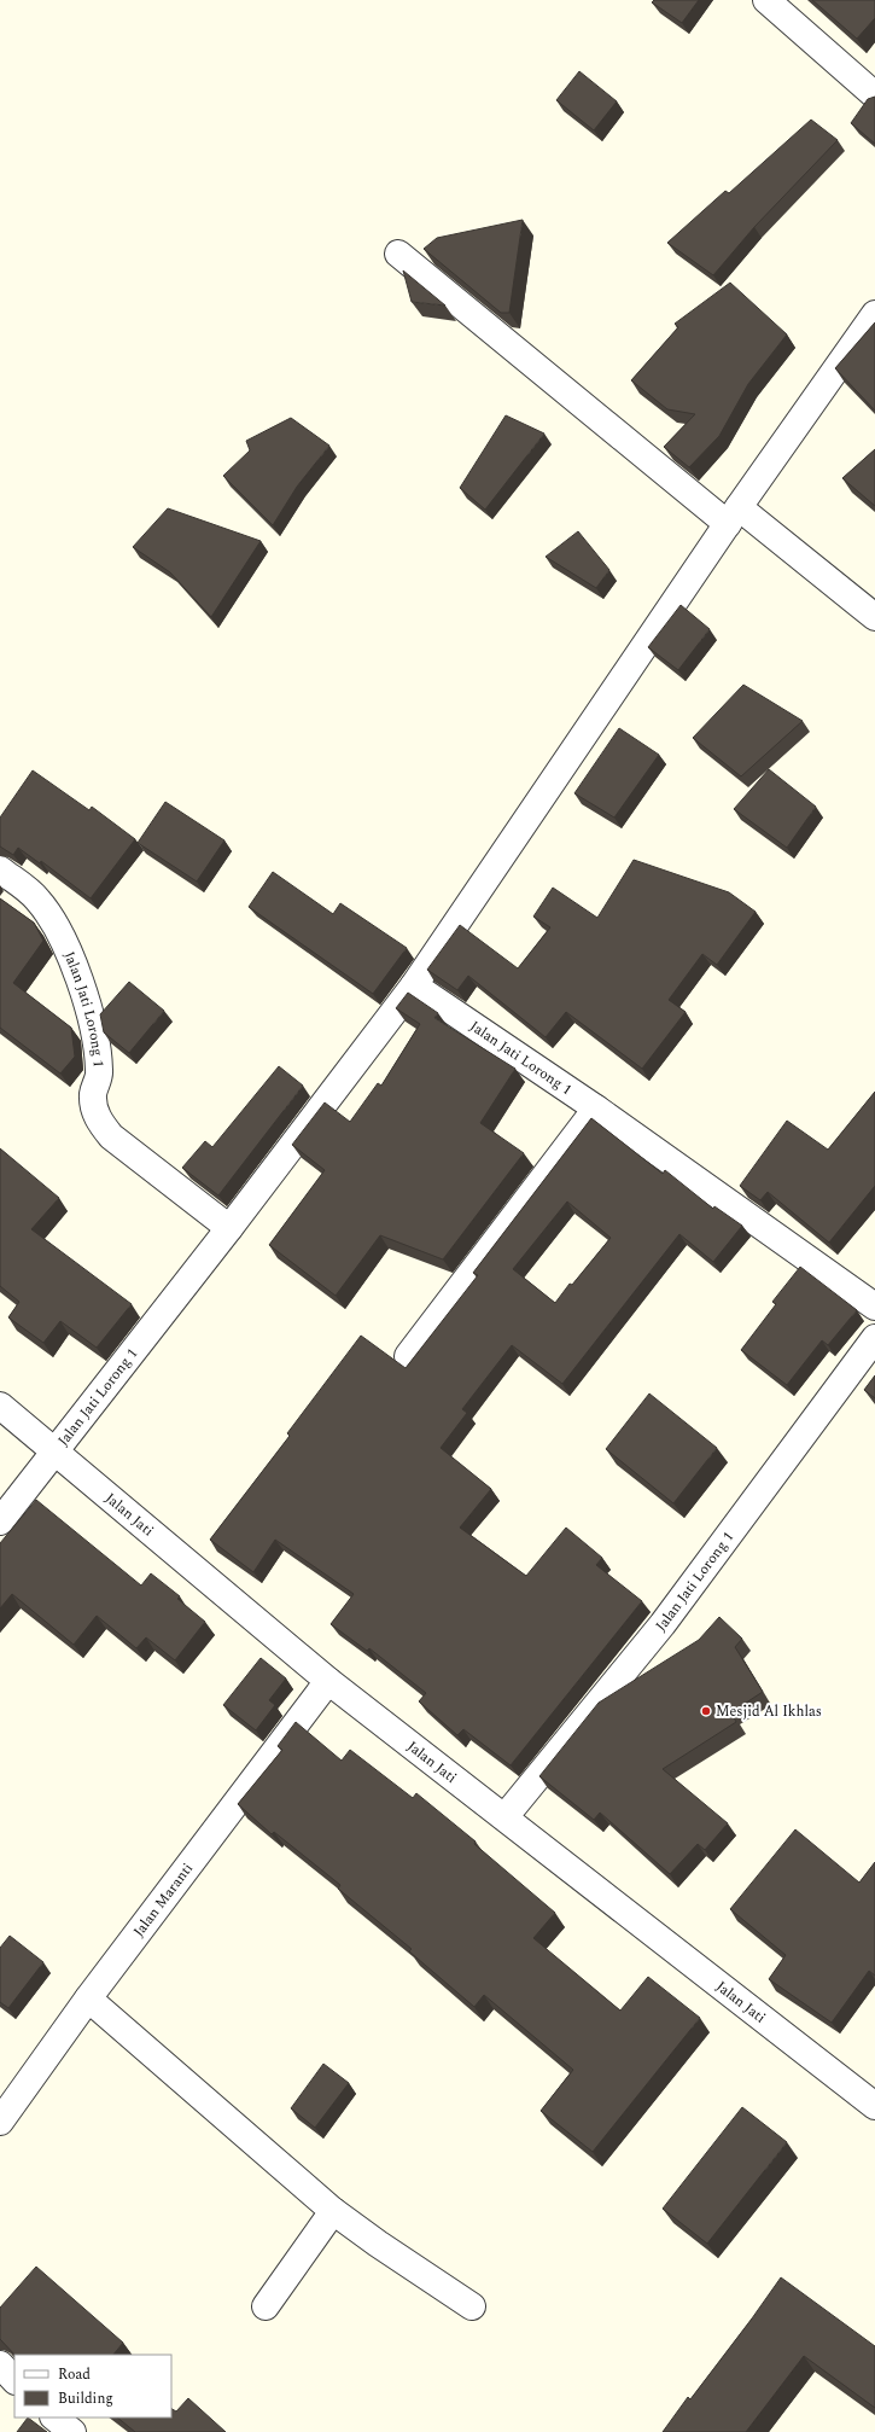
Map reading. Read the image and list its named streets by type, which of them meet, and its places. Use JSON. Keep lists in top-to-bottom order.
{
  "streets": {
    "street": ["Jalan Jati Lorong 1", "Jalan Jati", "Jalan Maranti"]
  },
  "crossings": [
    ["Jalan Jati Lorong 1", "Jalan Jati"],
    ["Jalan Jati", "Jalan Maranti"]
  ],
  "places": ["Mesjid Al Ikhlas"],
  "legend": ["Road", "Building"]
}
